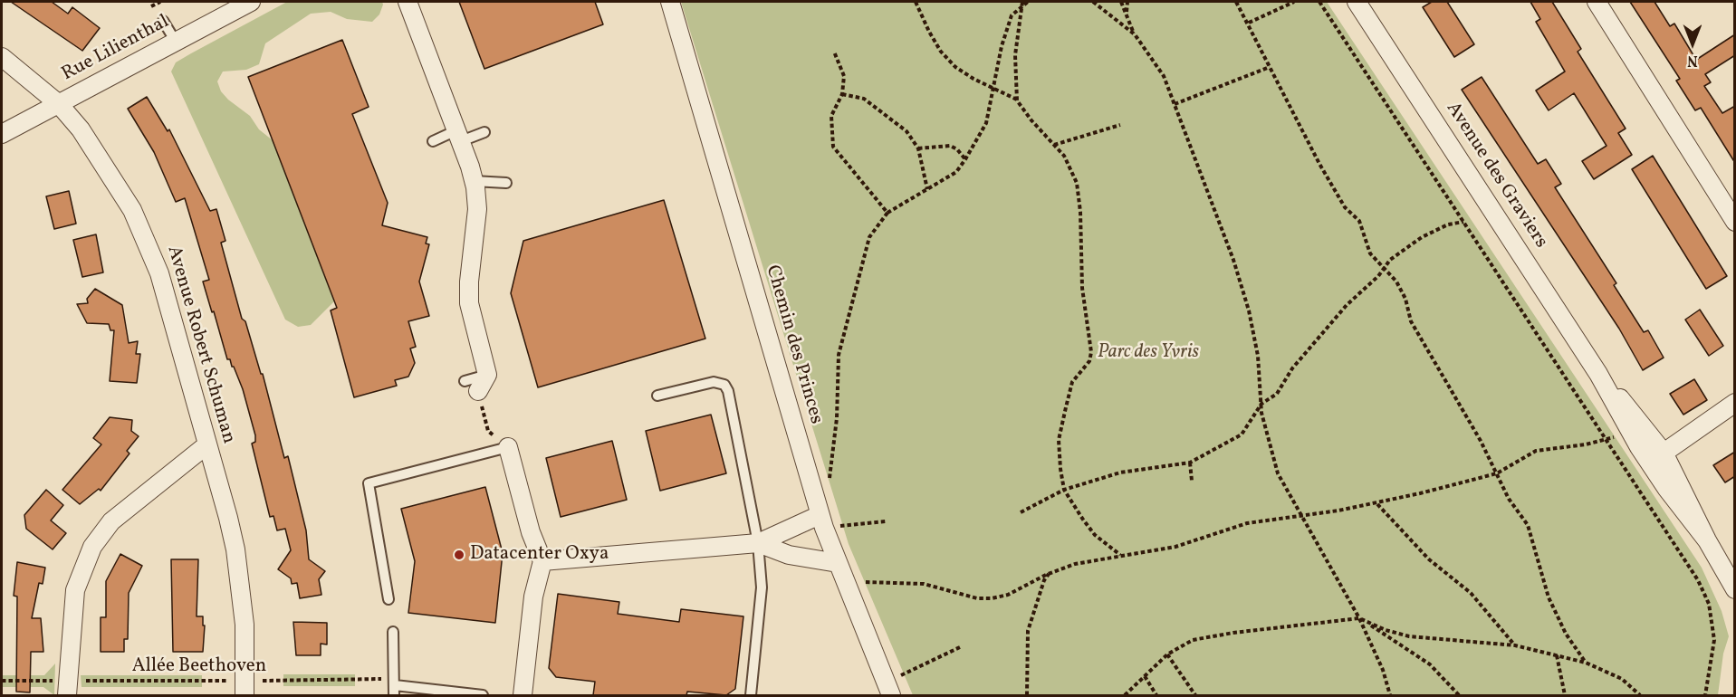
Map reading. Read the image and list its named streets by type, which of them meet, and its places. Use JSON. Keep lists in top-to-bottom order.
{
  "streets": {
    "street": [
      "Rue Lilienthal",
      "Avenue des Graviers",
      "Avenue Robert Schuman",
      "Chemin des Princes"
    ],
    "path": ["Allée Beethoven"]
  },
  "crossings": [
    ["Rue Lilienthal", "Avenue Robert Schuman"],
    ["Avenue Robert Schuman", "Allée Beethoven"]
  ],
  "parks": ["Parc des Yvris"],
  "places": ["Datacenter Oxya"],
  "north": "bottom"
}
